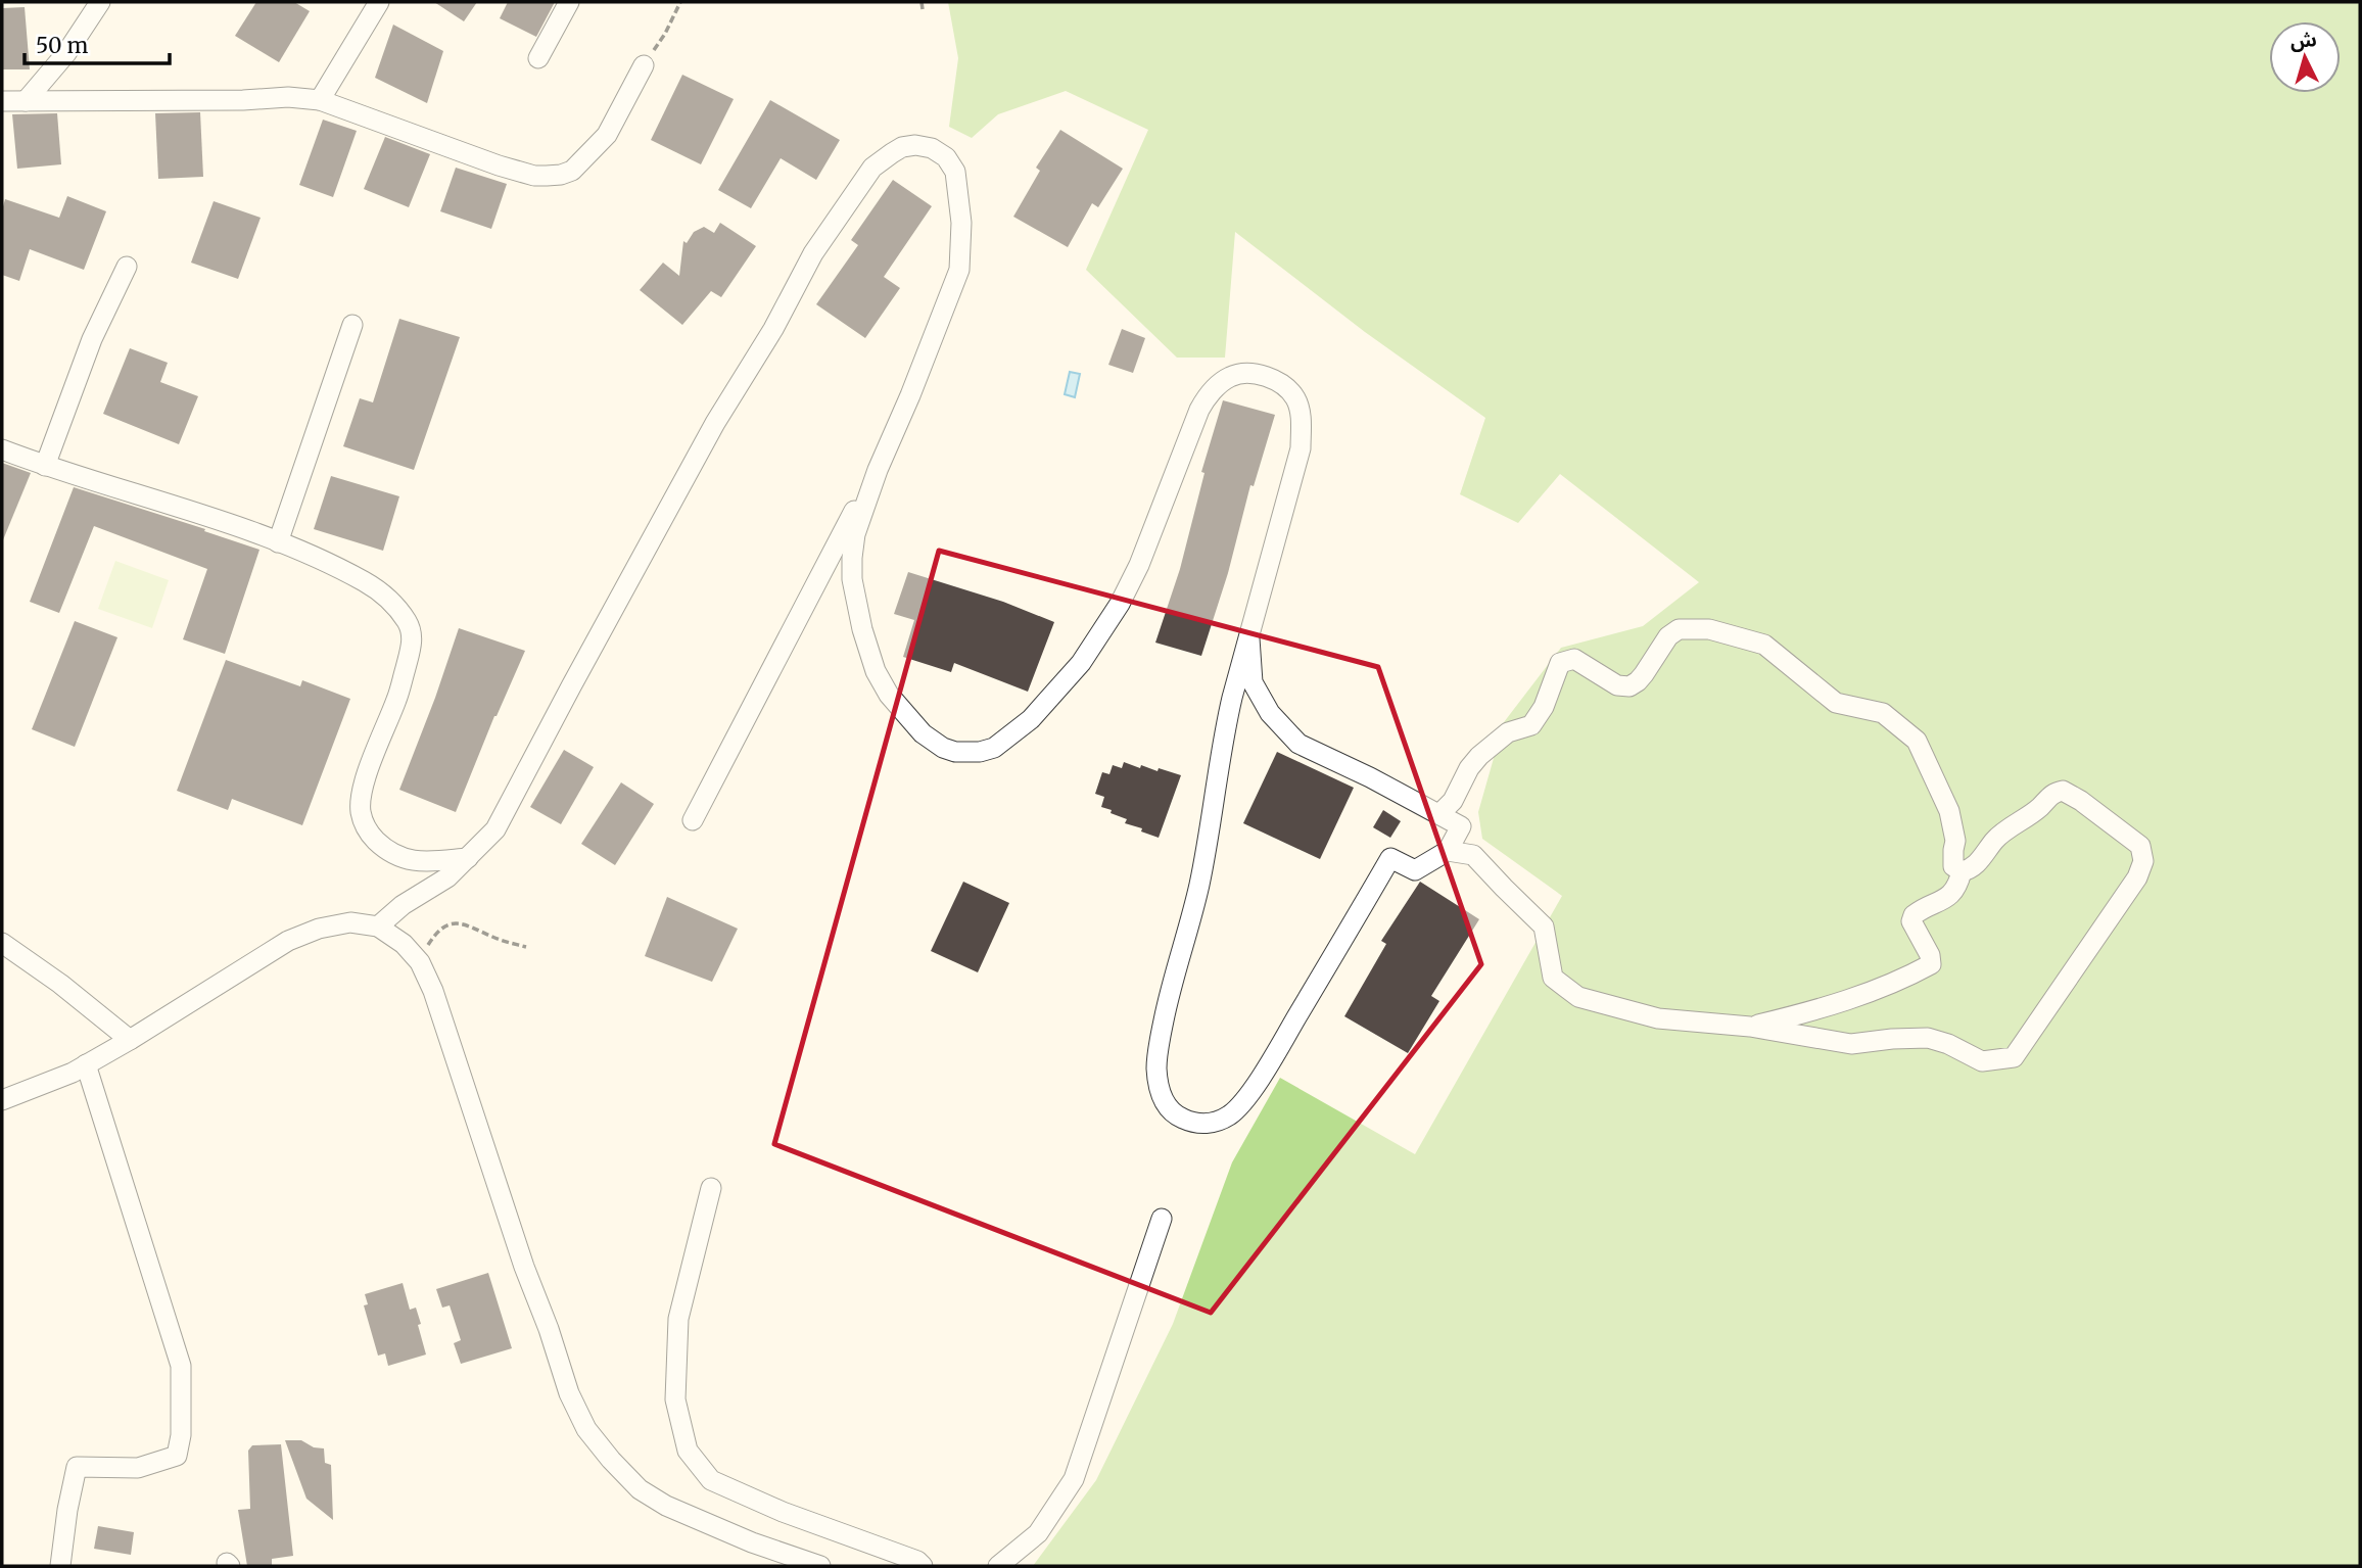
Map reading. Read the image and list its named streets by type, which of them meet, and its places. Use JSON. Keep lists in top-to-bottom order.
{
  "scale_bar": "50 m",
  "north": "top"
}
